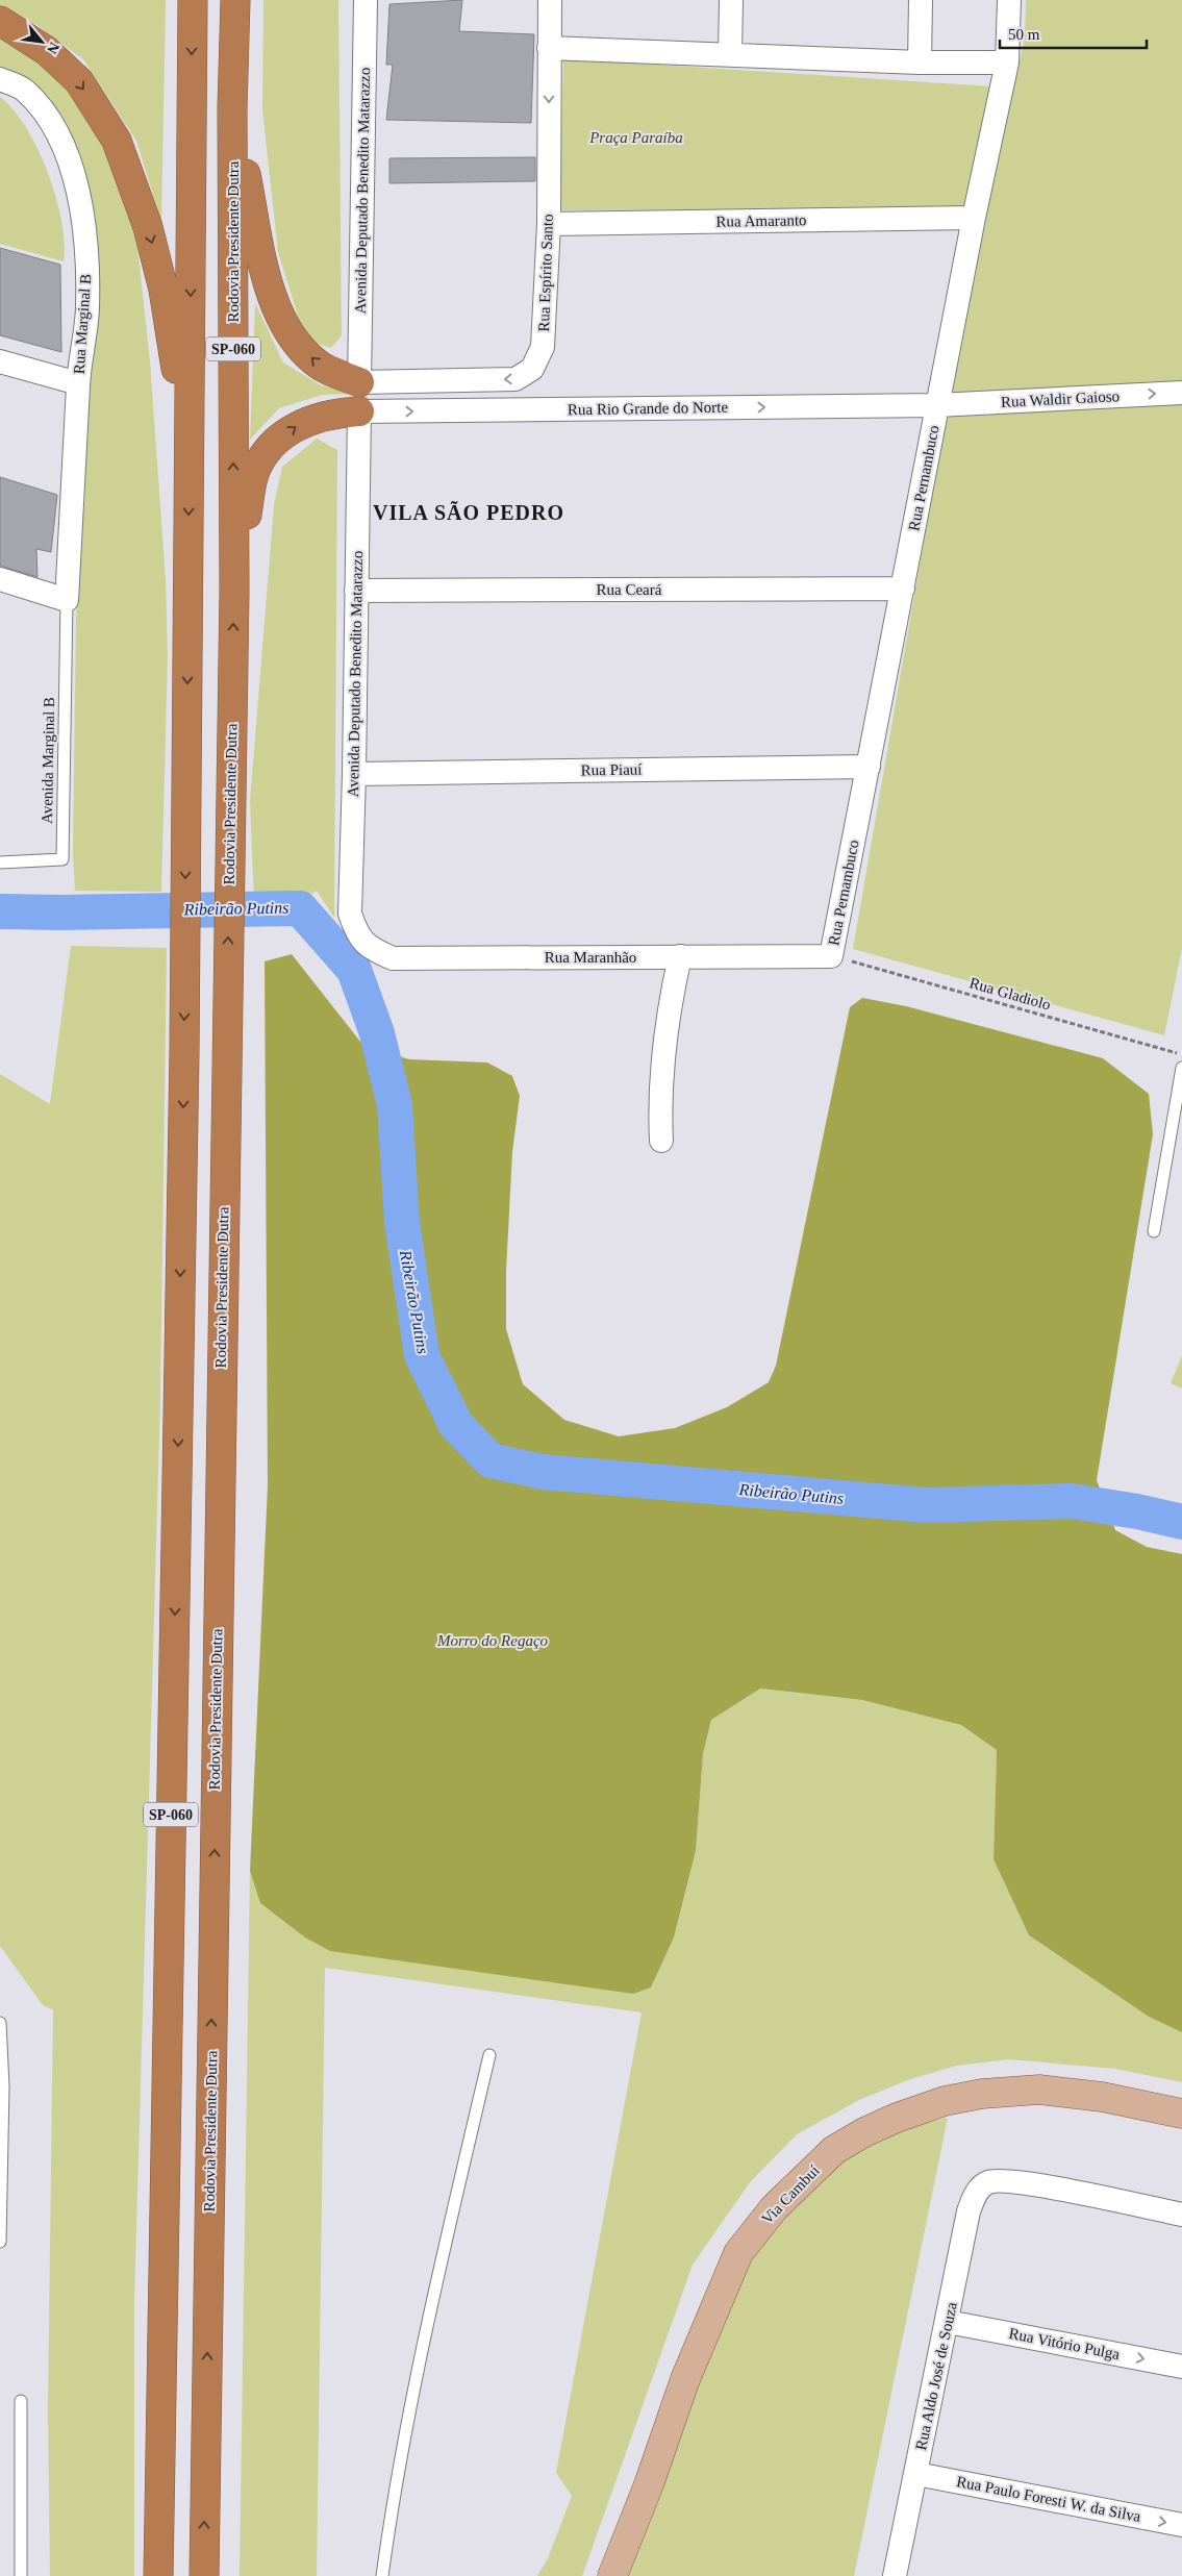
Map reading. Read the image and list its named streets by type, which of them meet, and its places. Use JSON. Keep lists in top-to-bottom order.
{
  "streets": {
    "highway": ["Rodovia Presidente Dutra", "SP-060"],
    "main road": ["Via Cambuí"],
    "street": [
      "Avenida Deputado Benedito Matarazzo",
      "Rua Amaranto",
      "Rua Espírito Santo",
      "Rua Marginal B",
      "Rua Waldir Gaioso",
      "Rua Rio Grande do Norte",
      "Rua Pernambuco",
      "Rua Ceará",
      "Rua Piauí",
      "Rua Maranhão",
      "Rua Vitório Pulga",
      "Rua Aldo José de Souza",
      "Rua Paulo Foresti W. da Silva"
    ],
    "lane": ["Avenida Marginal B"],
    "path": ["Rua Gladiolo"]
  },
  "crossings": [
    ["Avenida Deputado Benedito Matarazzo", "Rua Espírito Santo"],
    ["Avenida Deputado Benedito Matarazzo", "Rua Rio Grande do Norte"],
    ["Avenida Deputado Benedito Matarazzo", "Rua Ceará"],
    ["Avenida Deputado Benedito Matarazzo", "Rua Piauí"],
    ["Avenida Deputado Benedito Matarazzo", "Rua Maranhão"],
    ["Rua Amaranto", "Rua Espírito Santo"],
    ["Rua Amaranto", "Rua Pernambuco"],
    ["Rua Marginal B", "Avenida Marginal B"],
    ["Rua Waldir Gaioso", "Rua Rio Grande do Norte"],
    ["Rua Waldir Gaioso", "Rua Pernambuco"],
    ["Rua Rio Grande do Norte", "Rua Pernambuco"],
    ["Rua Pernambuco", "Rua Ceará"],
    ["Rua Pernambuco", "Rua Piauí"],
    ["Rua Pernambuco", "Rua Maranhão"],
    ["Rua Pernambuco", "Rua Gladiolo"],
    ["Rua Maranhão", "Rua Gladiolo"],
    ["Rua Vitório Pulga", "Rua Aldo José de Souza"],
    ["Rua Aldo José de Souza", "Rua Paulo Foresti W. da Silva"]
  ],
  "one_way": [
    "Rua Waldir Gaioso",
    "Rua Rio Grande do Norte",
    "Rua Vitório Pulga",
    "Rua Paulo Foresti W. da Silva"
  ],
  "districts": ["VILA SÃO PEDRO"],
  "water": ["Ribeirão Putins"],
  "parks": ["Praça Paraíba", "Morro do Regaço"],
  "scale_bar": "50 m",
  "north": "bottom right"
}
